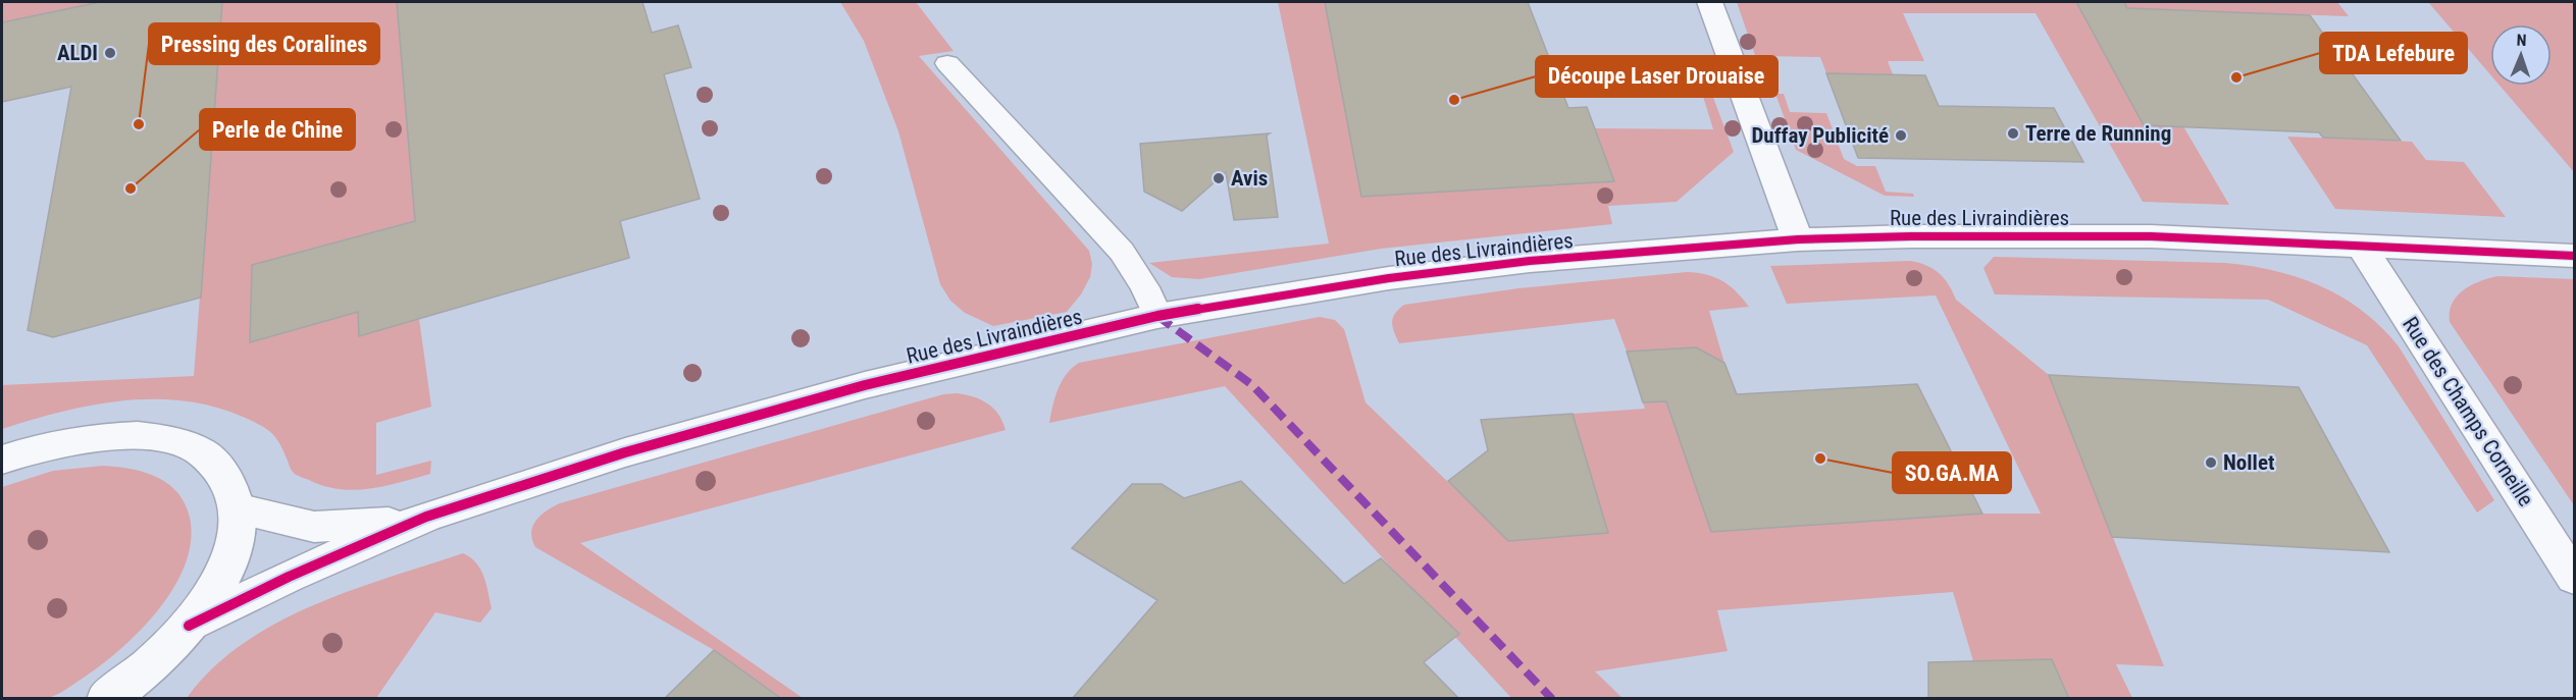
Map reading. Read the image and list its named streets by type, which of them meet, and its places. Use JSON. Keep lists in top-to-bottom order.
{
  "streets": {
    "street": ["Rue des Livraindières", "Rue des Champs Corneille"]
  },
  "crossings": [
    ["Rue des Livraindières", "Rue des Champs Corneille"]
  ],
  "places": [
    "ALDI",
    "TDA Lefebure",
    "Découpe Laser Drouaise",
    "Pressing des Coralines",
    "Terre de Running",
    "Duffay Publicité",
    "Avis",
    "Perle de Chine",
    "SO.GA.MA",
    "Nollet"
  ],
  "north": "top"
}
